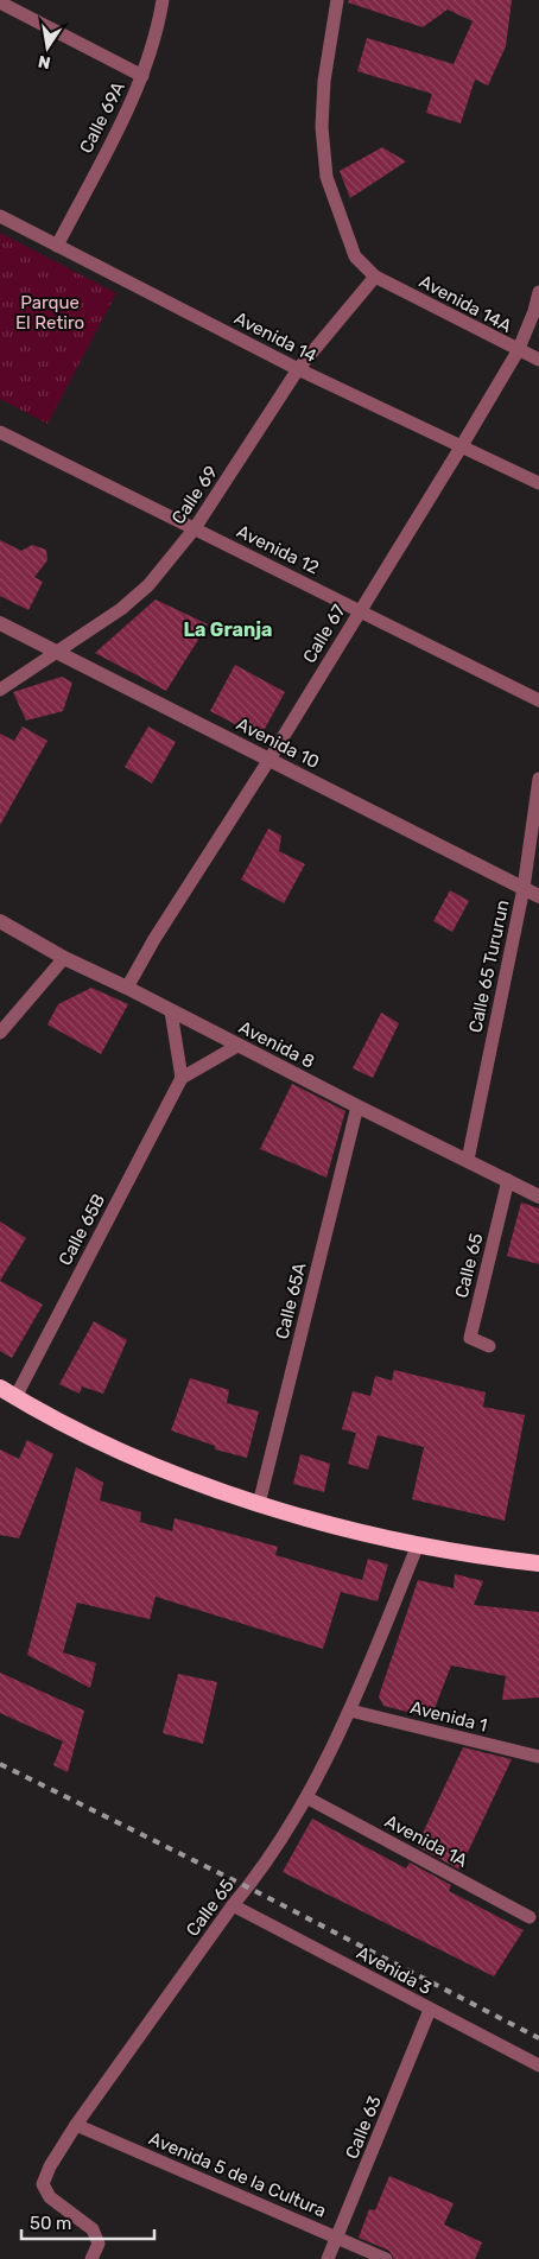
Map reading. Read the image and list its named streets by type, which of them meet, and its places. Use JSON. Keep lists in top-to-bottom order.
{
  "streets": {
    "street": [
      "Calle 69A",
      "Avenida 14A",
      "Avenida 14",
      "Calle 69",
      "Avenida 12",
      "Calle 67",
      "Avenida 10",
      "Calle 65 Tururun",
      "Avenida 8",
      "Calle 65B",
      "Calle 65",
      "Calle 65A",
      "Avenida 1",
      "Avenida 1A",
      "Avenida 3",
      "Calle 63",
      "Avenida 5 de la Cultura"
    ]
  },
  "crossings": [
    ["Calle 69A", "Avenida 14"],
    ["Avenida 14A", "Calle 69"],
    ["Avenida 14A", "Calle 67"],
    ["Avenida 14", "Calle 69"],
    ["Avenida 14", "Calle 67"],
    ["Calle 69", "Avenida 12"],
    ["Calle 69", "Avenida 10"],
    ["Avenida 12", "Calle 67"],
    ["Calle 67", "Avenida 10"],
    ["Calle 67", "Avenida 8"],
    ["Avenida 10", "Calle 65 Tururun"],
    ["Calle 65 Tururun", "Avenida 8"],
    ["Avenida 8", "Calle 65"],
    ["Avenida 8", "Calle 65A"],
    ["Calle 65", "Avenida 1"],
    ["Calle 65", "Avenida 1A"],
    ["Calle 65", "Avenida 3"],
    ["Calle 65", "Avenida 5 de la Cultura"],
    ["Avenida 3", "Calle 63"],
    ["Calle 63", "Avenida 5 de la Cultura"]
  ],
  "districts": ["La Granja"],
  "parks": ["Parque El Retiro"],
  "scale_bar": "50 m",
  "north": "bottom"
}
